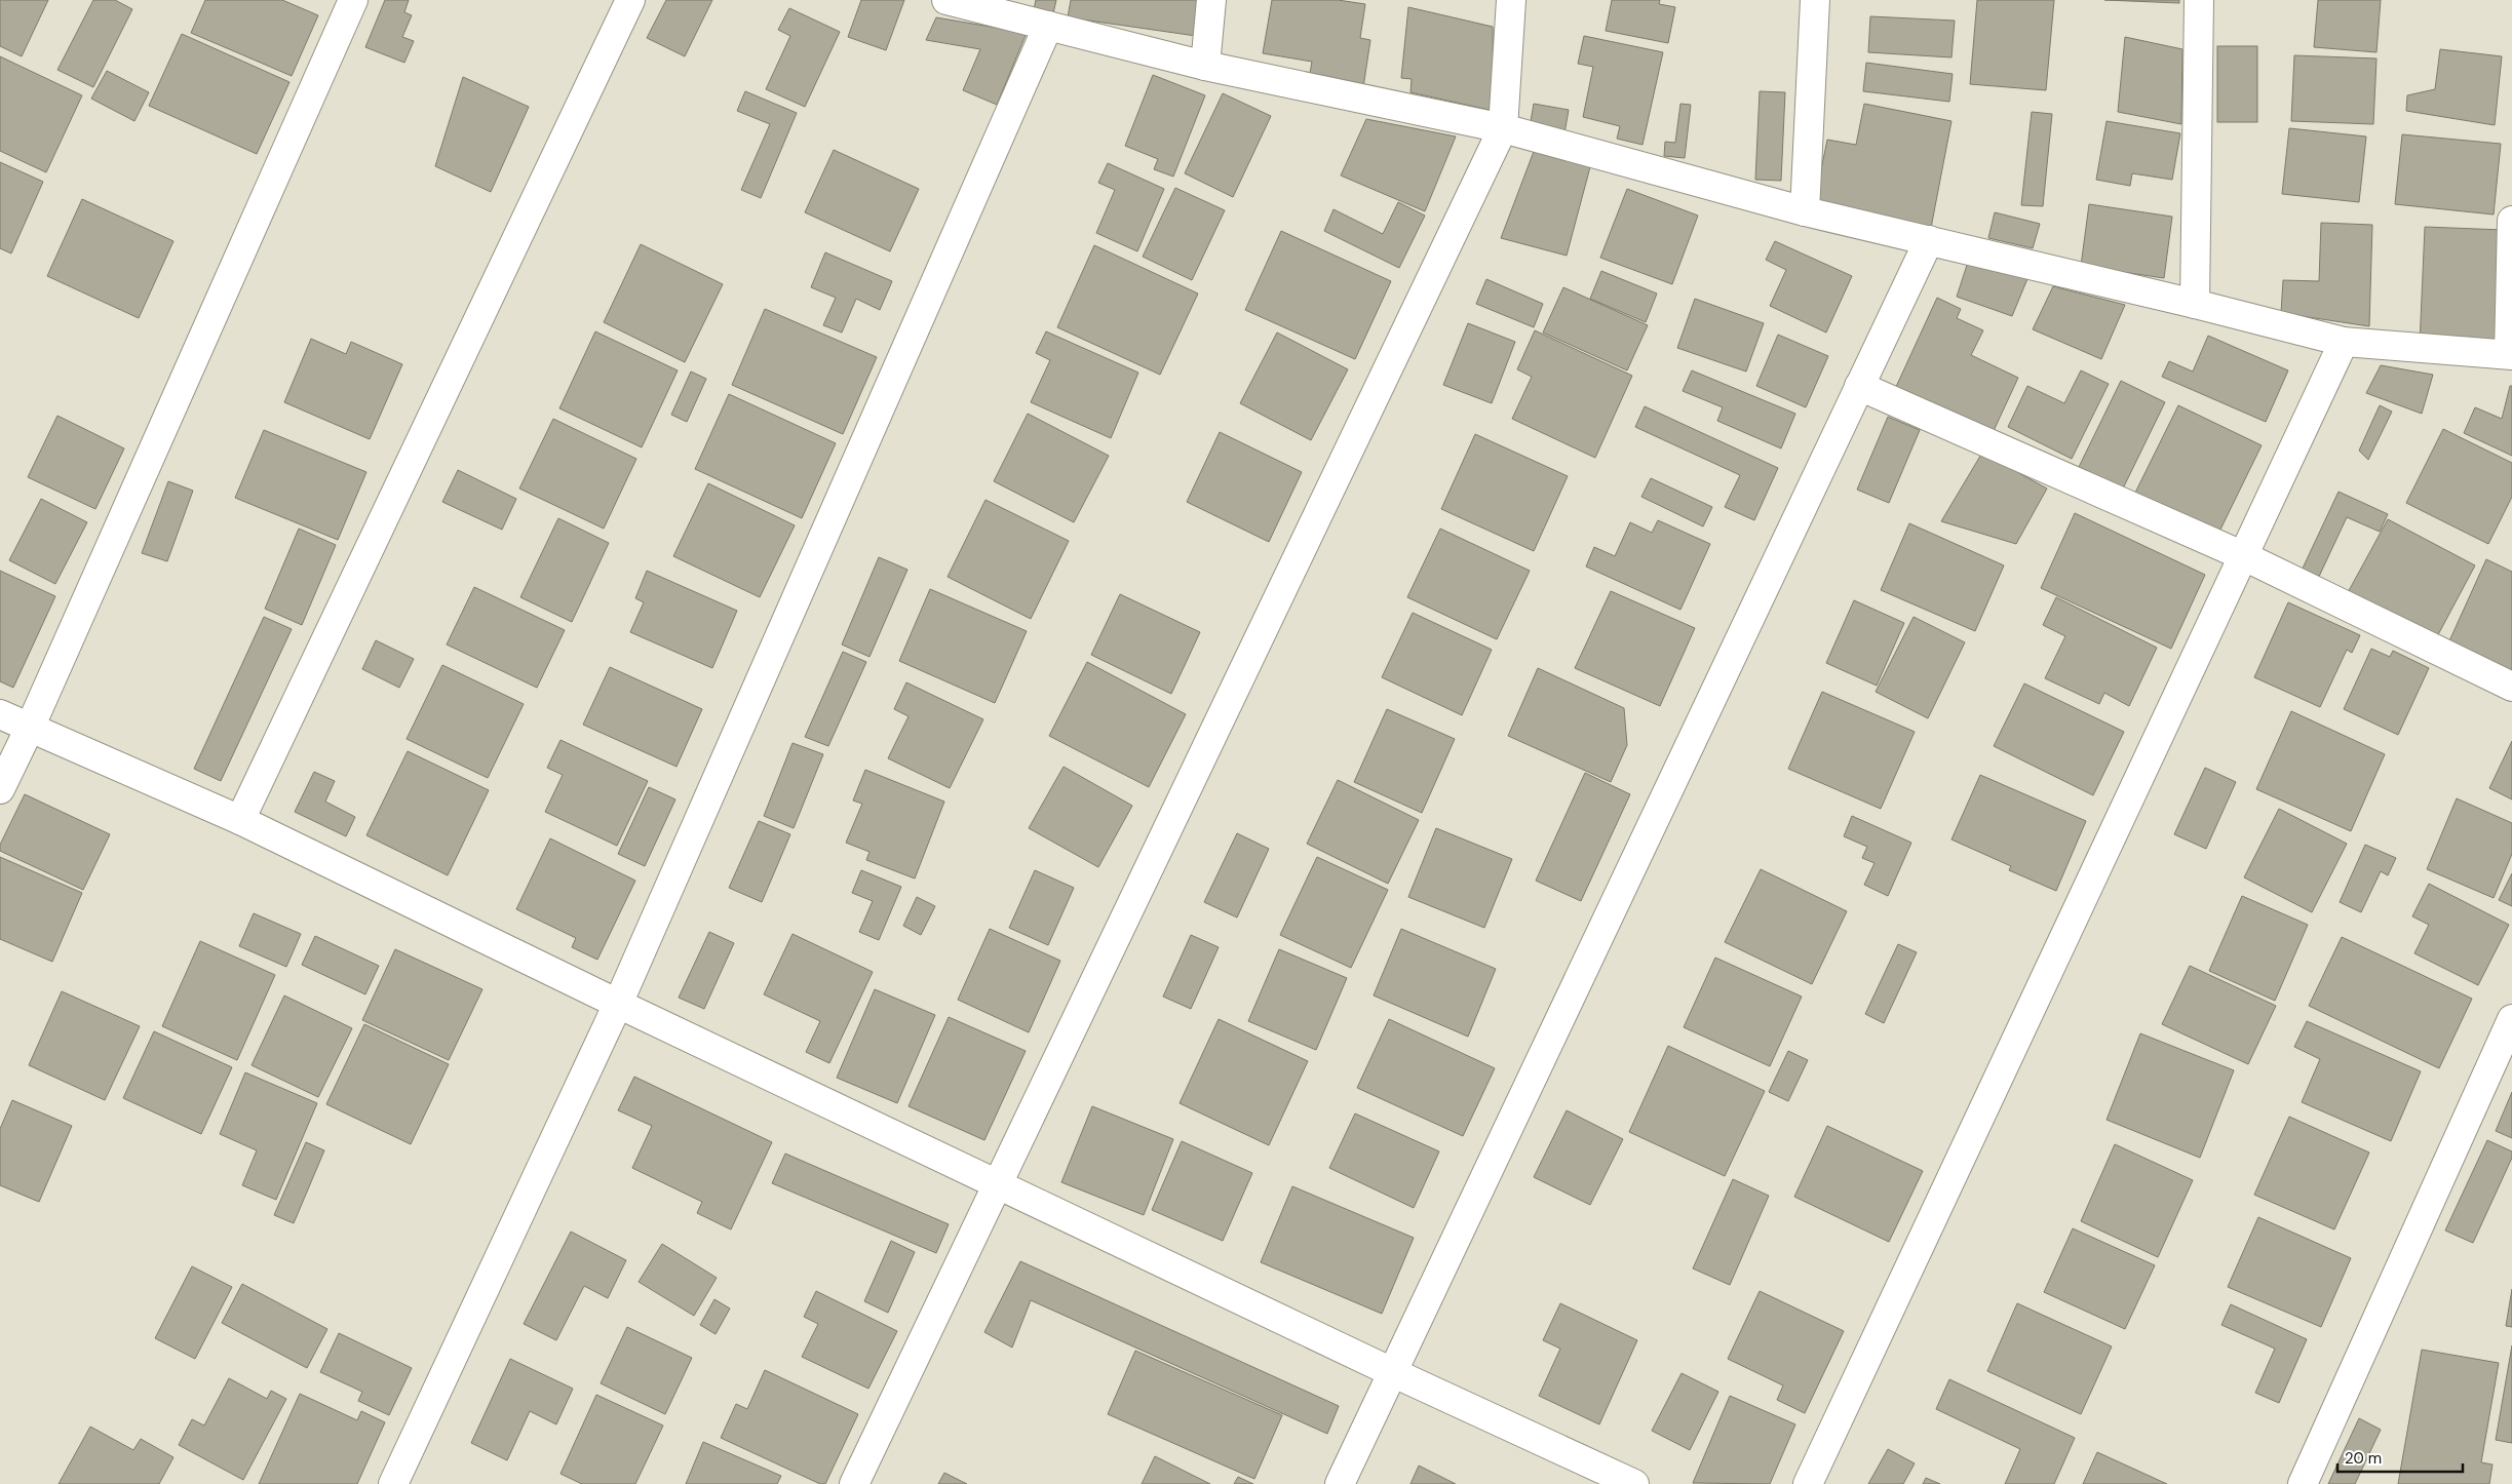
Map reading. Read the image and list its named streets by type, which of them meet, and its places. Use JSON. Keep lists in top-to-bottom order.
{
  "scale_bar": "20 m"
}
